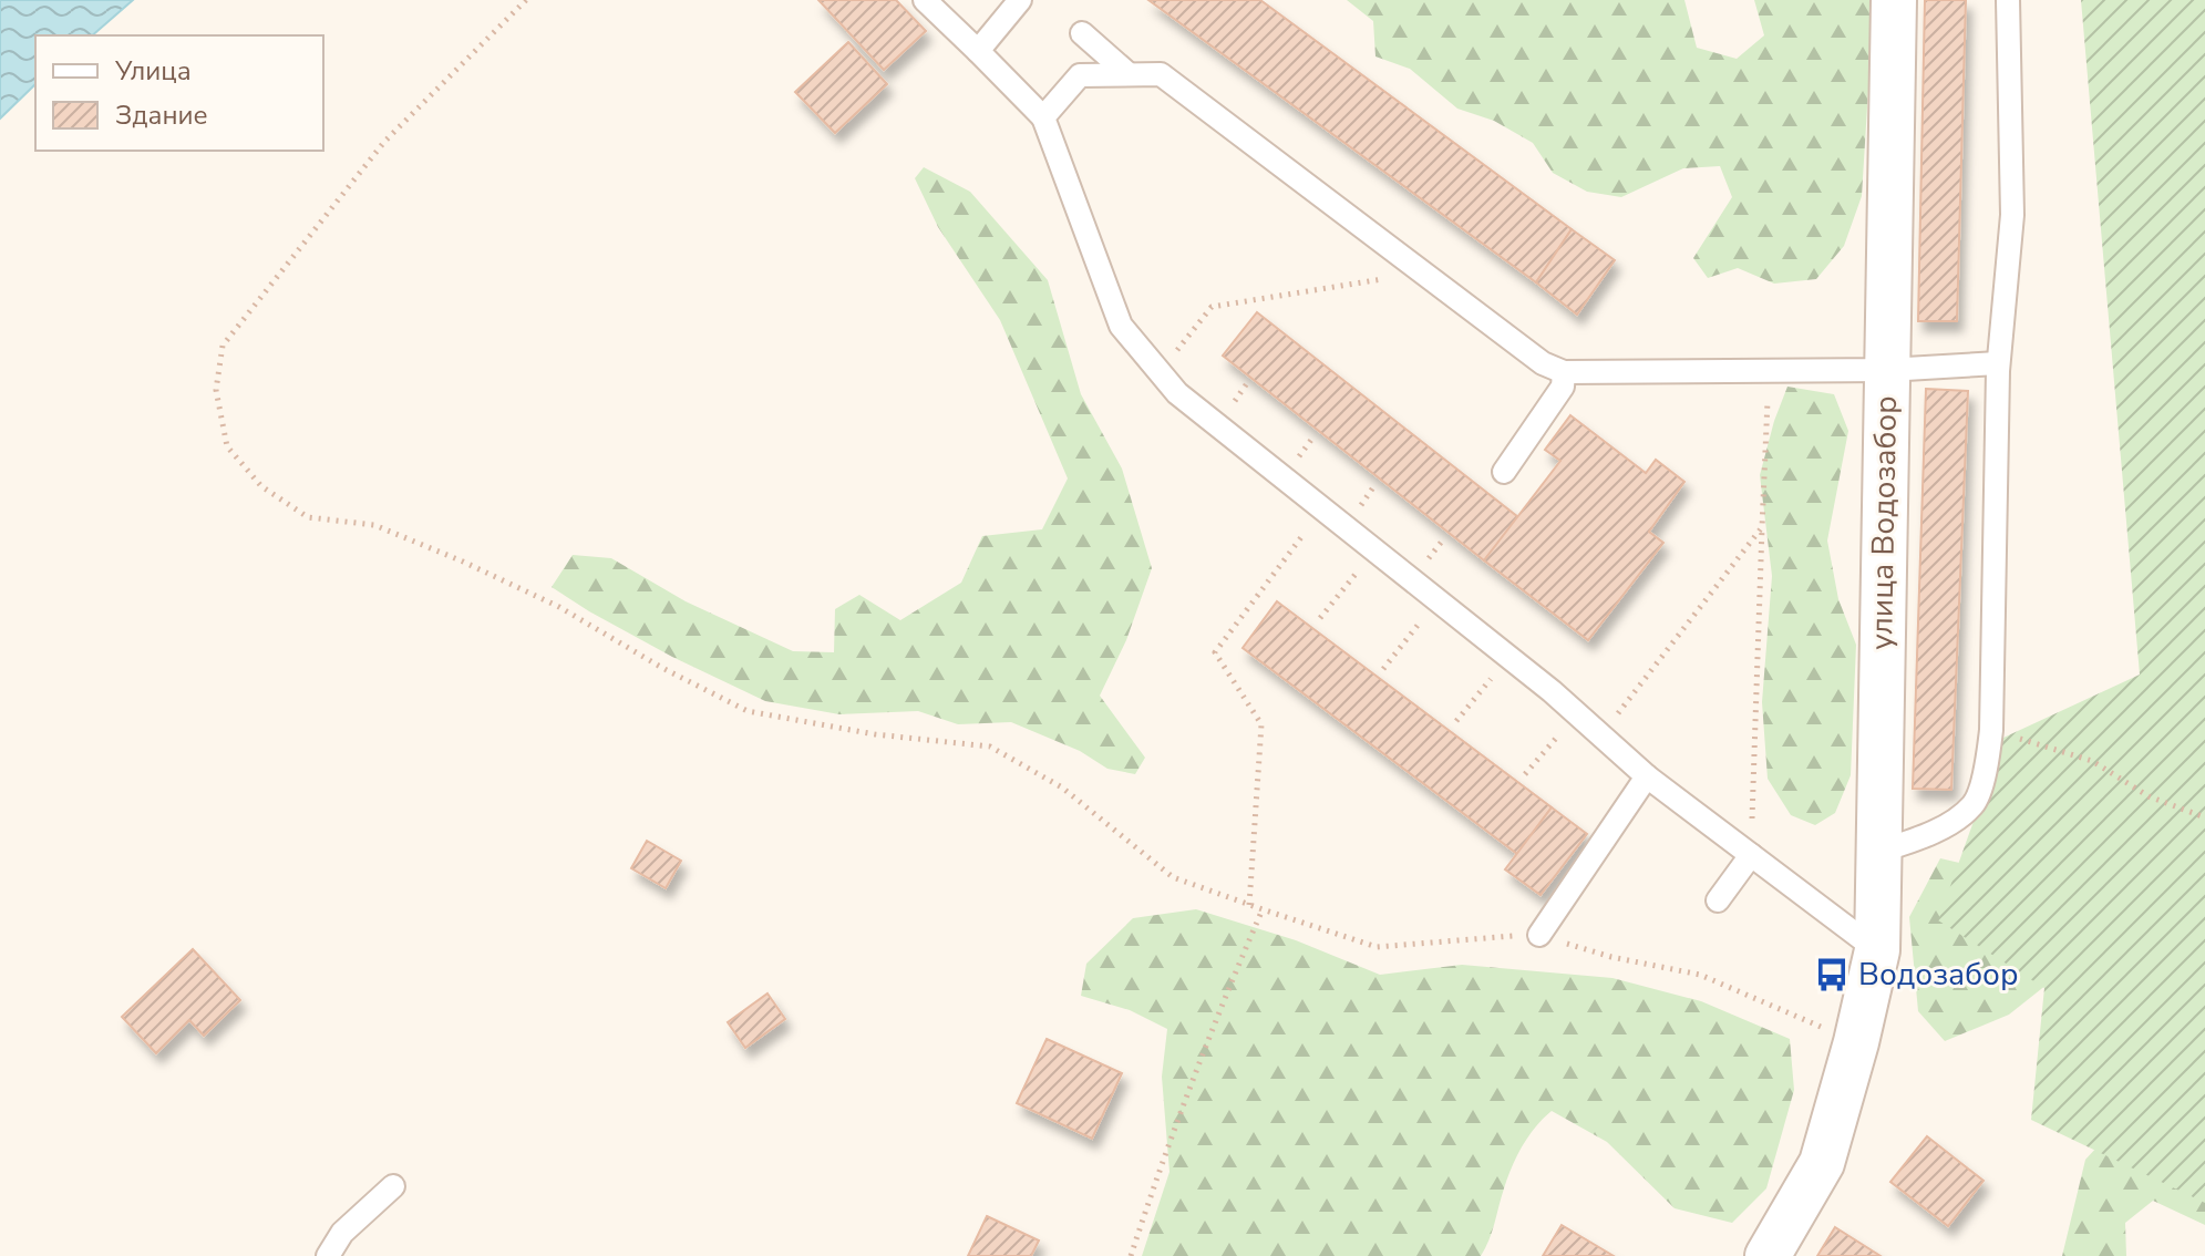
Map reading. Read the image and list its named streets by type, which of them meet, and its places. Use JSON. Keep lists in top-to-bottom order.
{
  "streets": {
    "street": ["улица Водозабор"]
  },
  "places": {
    "bus stop": ["Водозабор"]
  },
  "legend": ["Улица", "Здание"]
}
